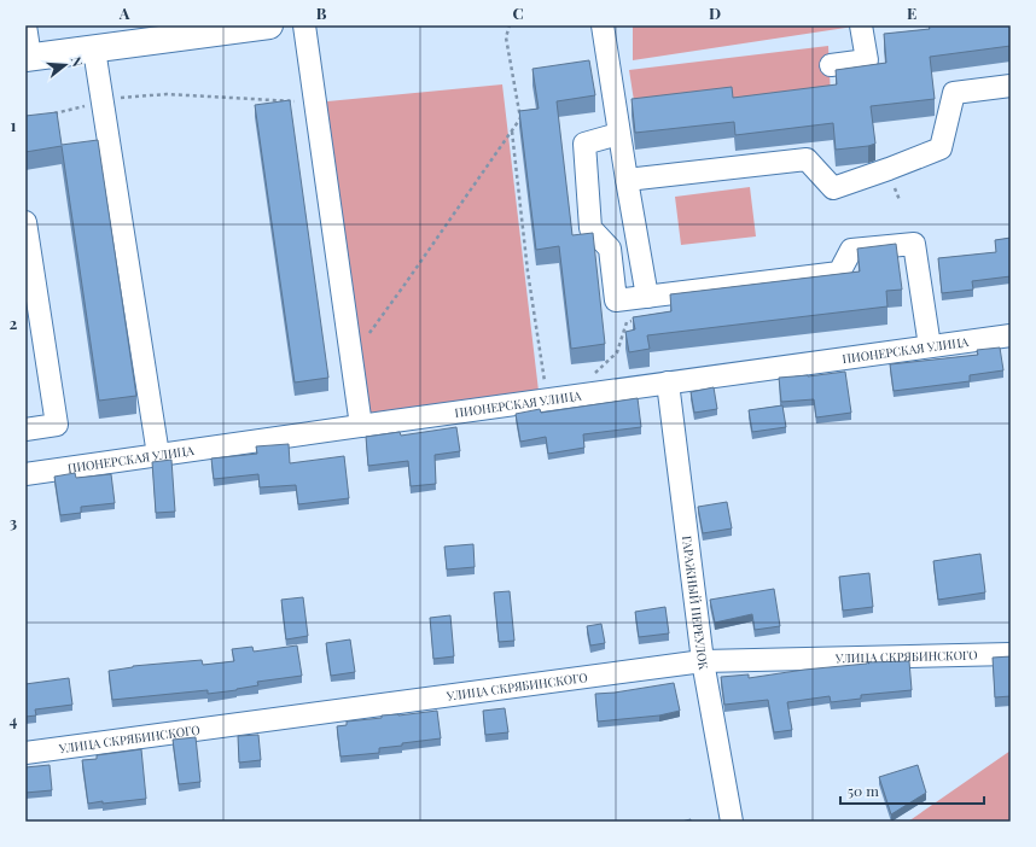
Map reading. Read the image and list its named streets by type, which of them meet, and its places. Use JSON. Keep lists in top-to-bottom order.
{
  "streets": {
    "street": ["ПИОНЕРСКАЯ УЛИЦА", "ГАРАЖНЫЙ ПЕРЕУЛОК", "УЛИЦА СКРЯБИНСКОГО"]
  },
  "crossings": [
    ["ПИОНЕРСКАЯ УЛИЦА", "ГАРАЖНЫЙ ПЕРЕУЛОК"],
    ["ГАРАЖНЫЙ ПЕРЕУЛОК", "УЛИЦА СКРЯБИНСКОГО"]
  ],
  "scale_bar": "50 m",
  "north": "right",
  "grid": {
    "columns": [
      "A",
      "B",
      "C",
      "D",
      "E"
    ],
    "rows": [
      "1",
      "2",
      "3",
      "4"
    ]
  }
}
